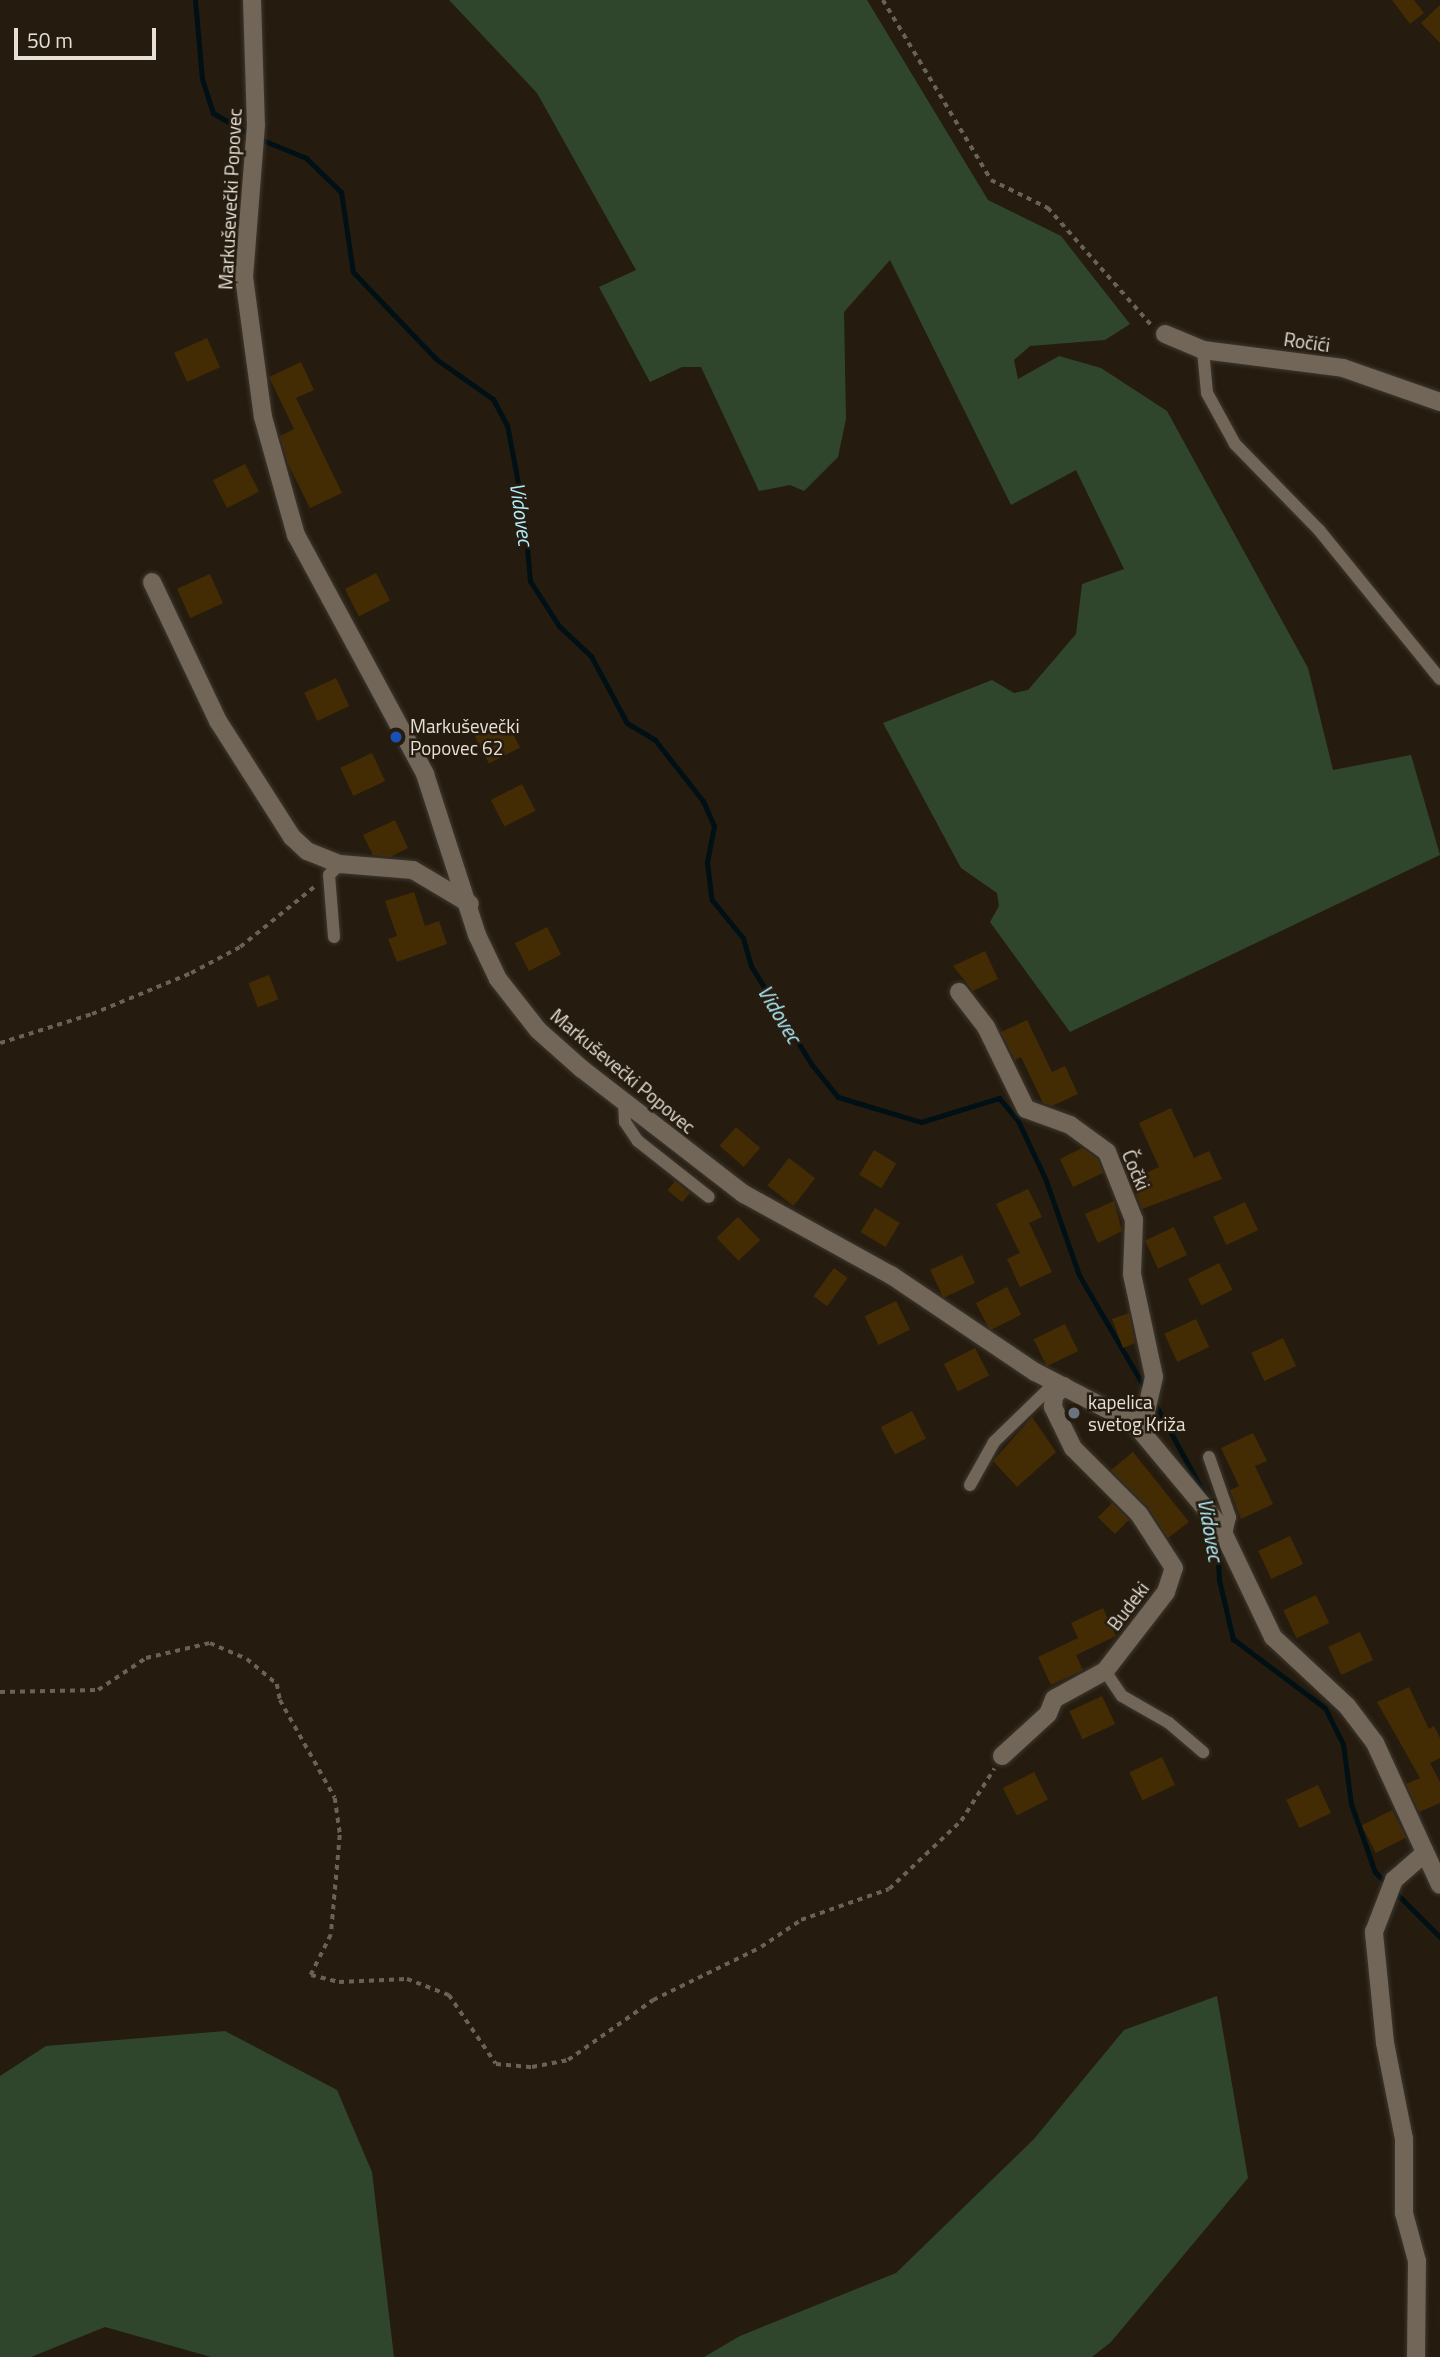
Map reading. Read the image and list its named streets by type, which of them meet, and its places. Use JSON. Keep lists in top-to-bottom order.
{
  "streets": {
    "street": [
      "Markuševečki Popovec",
      "Ročići",
      "Čočki",
      "Budeki"
    ]
  },
  "crossings": [
    ["Markuševečki Popovec", "Čočki"],
    ["Markuševečki Popovec", "Budeki"]
  ],
  "water": ["Vidovec"],
  "places": ["Markuševečki Popovec 62", "kapelica svetog Križa"],
  "scale_bar": "50 m"
}
